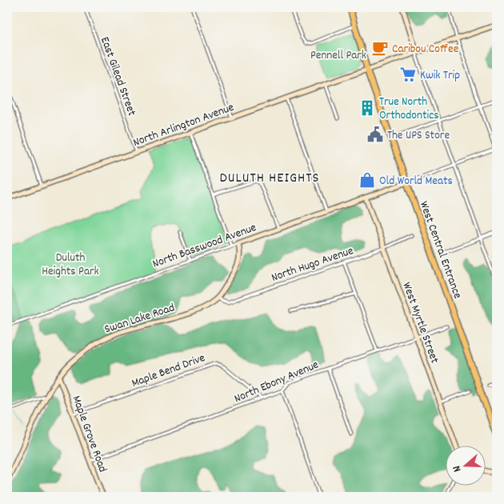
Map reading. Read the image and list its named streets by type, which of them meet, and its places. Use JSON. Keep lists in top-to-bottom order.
{
  "streets": {
    "highway": ["West Central Entrance"],
    "street": [
      "East Gilead Street",
      "North Arlington Avenue",
      "North Basswood Avenue",
      "North Hugo Avenue",
      "Swan Lake Road",
      "West Myrtle Street",
      "Maple Bend Drive",
      "North Ebony Avenue",
      "Maple Grove Road"
    ]
  },
  "crossings": [
    ["East Gilead Street", "North Arlington Avenue"],
    ["North Arlington Avenue", "West Central Entrance"],
    ["North Basswood Avenue", "West Central Entrance"],
    ["North Basswood Avenue", "Swan Lake Road"],
    ["North Basswood Avenue", "West Myrtle Street"],
    ["North Hugo Avenue", "Swan Lake Road"],
    ["North Hugo Avenue", "West Myrtle Street"],
    ["Swan Lake Road", "Maple Grove Road"],
    ["West Myrtle Street", "North Ebony Avenue"],
    ["Maple Bend Drive", "North Ebony Avenue"],
    ["Maple Bend Drive", "Maple Grove Road"],
    ["North Ebony Avenue", "Maple Grove Road"]
  ],
  "districts": ["DULUTH HEIGHTS"],
  "parks": ["Pennell Park", "Duluth Heights Park"],
  "places": {
    "cafe": ["Caribou Coffee"],
    "supermarket": ["Kwik Trip"],
    "building": ["True North Orthodontics"],
    "public building": ["The UPS Store"],
    "shop": ["Old World Meats"]
  },
  "north": "left"
}
